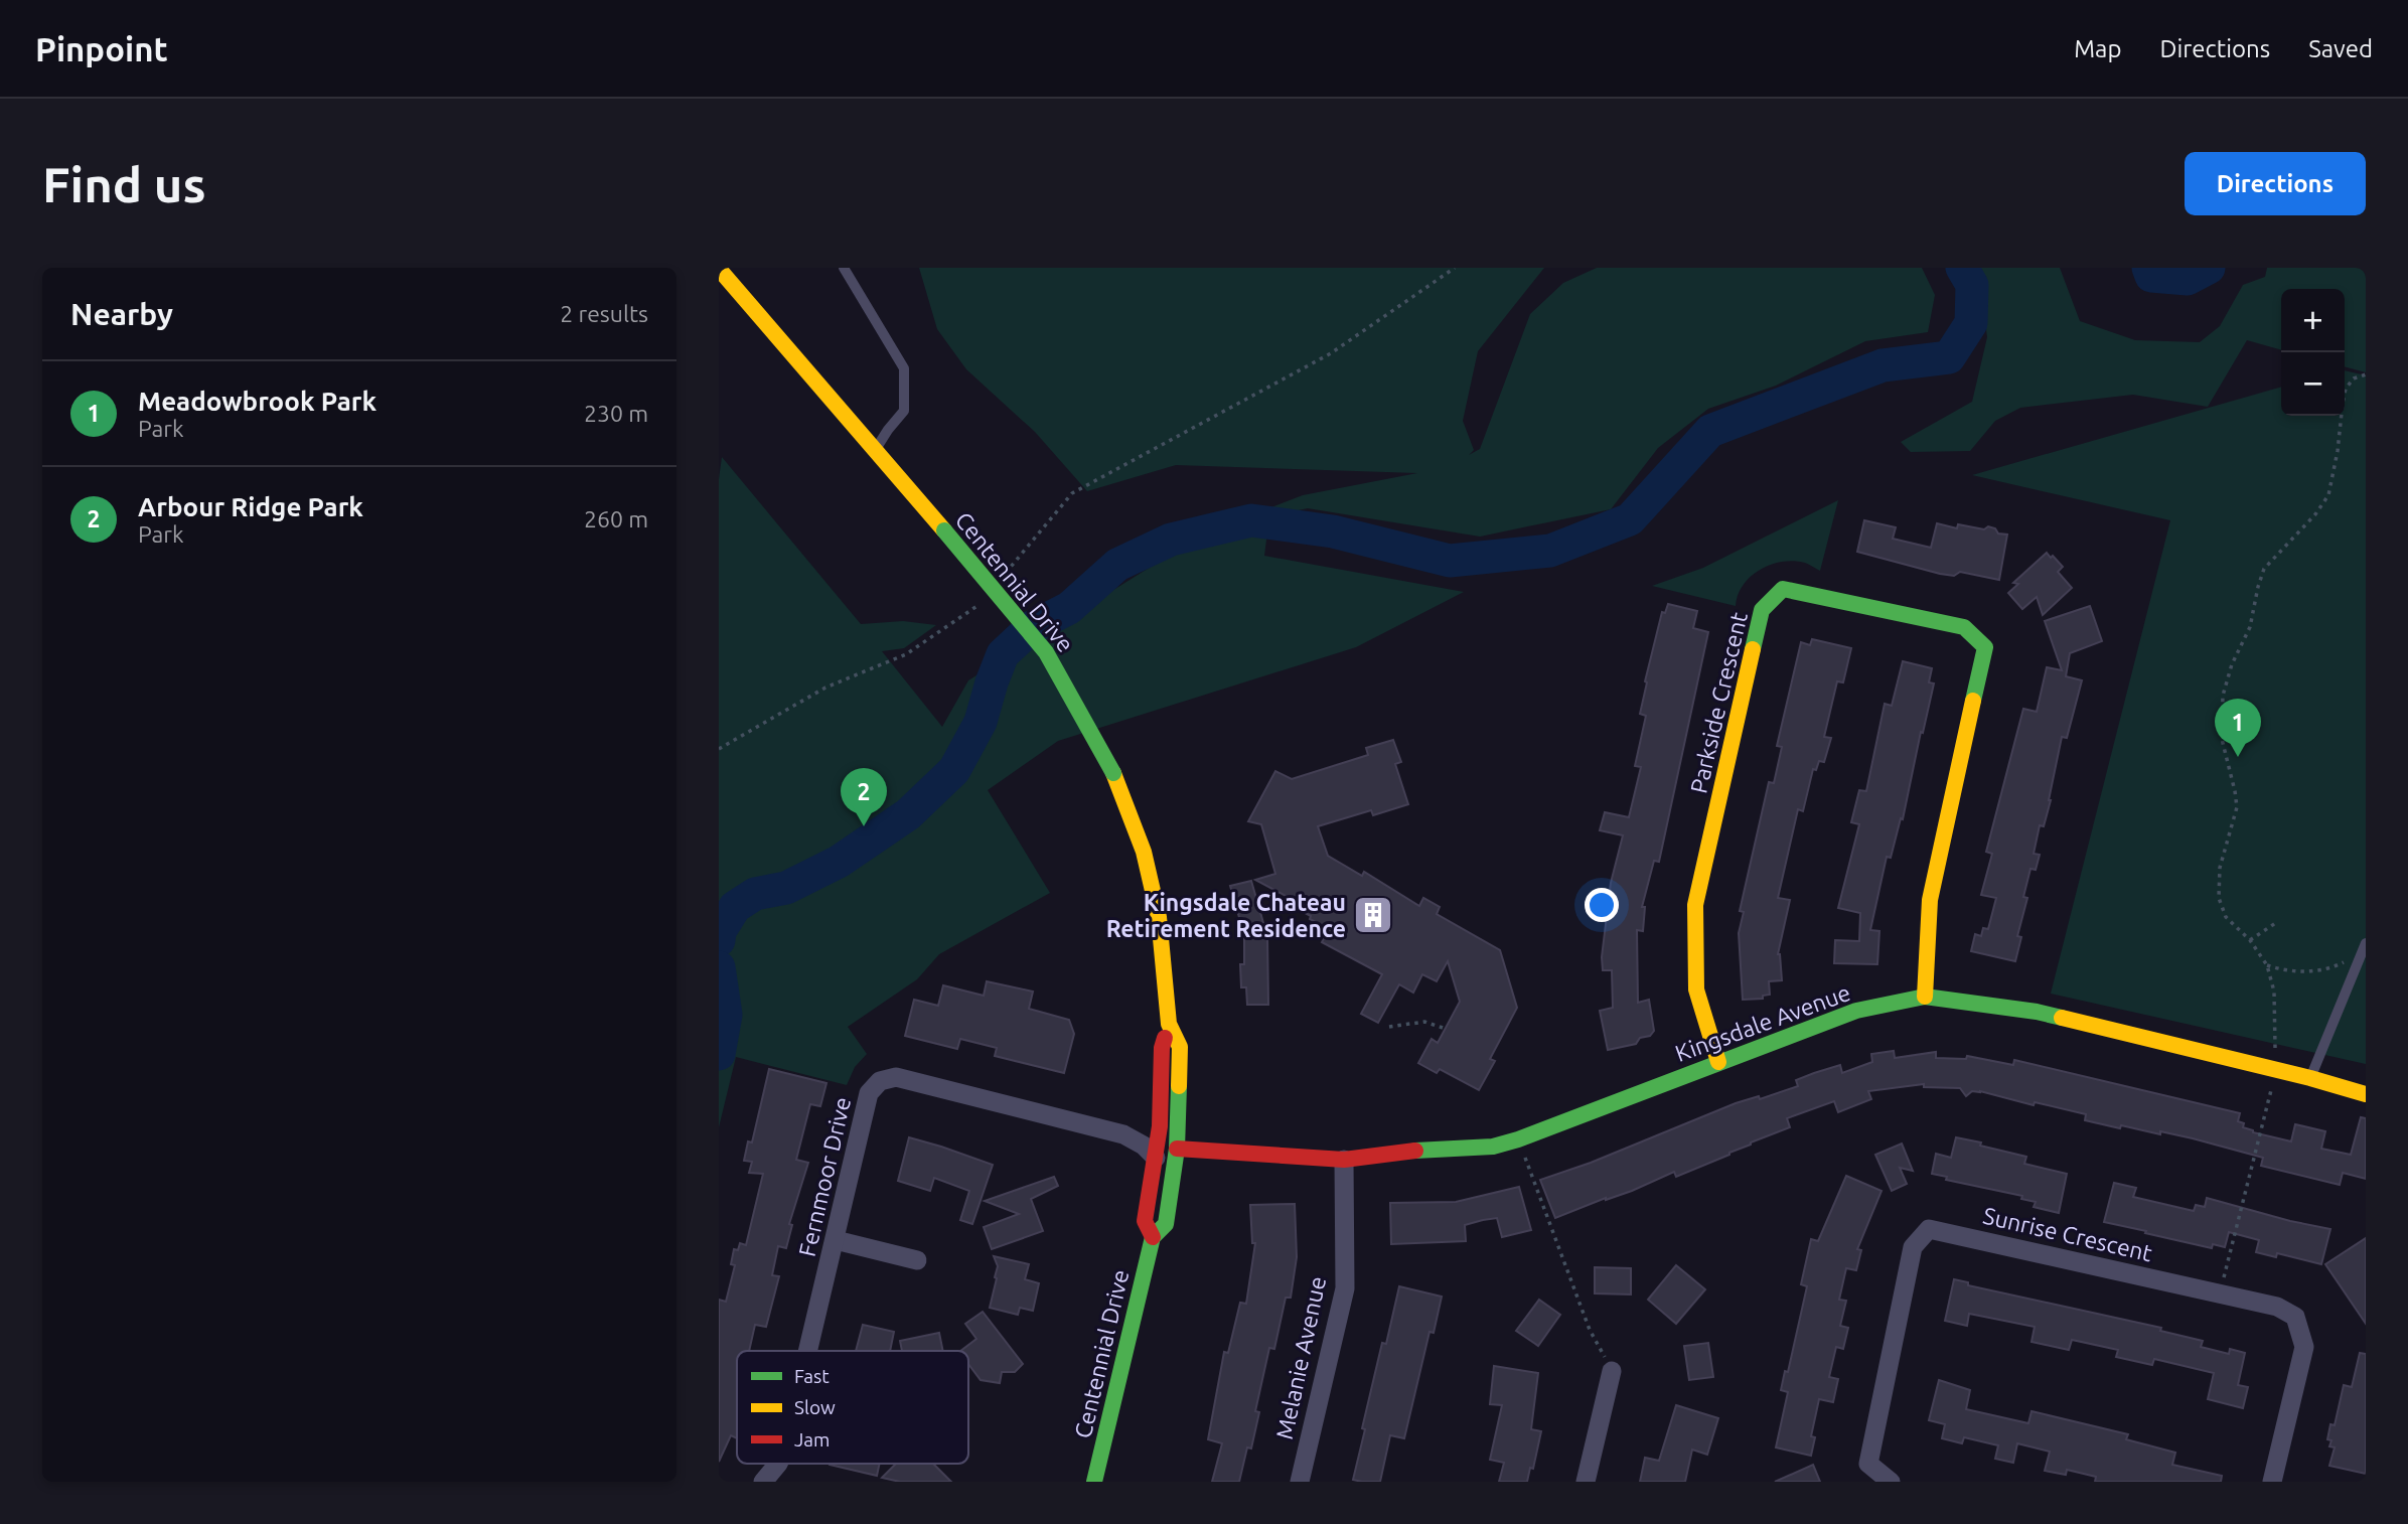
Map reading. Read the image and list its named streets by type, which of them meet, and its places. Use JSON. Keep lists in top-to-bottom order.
{
  "streets": {
    "street": [
      "Centennial Drive",
      "Parkside Crescent",
      "Kingsdale Avenue",
      "Fernmoor Drive",
      "Sunrise Crescent",
      "Melanie Avenue"
    ]
  },
  "crossings": [
    ["Centennial Drive", "Kingsdale Avenue"],
    ["Centennial Drive", "Fernmoor Drive"],
    ["Parkside Crescent", "Kingsdale Avenue"],
    ["Kingsdale Avenue", "Melanie Avenue"]
  ],
  "places": {
    "building": ["Kingsdale Chateau Retirement Residence"]
  },
  "legend": ["Fast", "Slow", "Jam"],
  "page": {
    "header": "Pinpoint",
    "nav": ["Map", "Directions", "Saved"],
    "buttons": "Directions",
    "title": "Find us",
    "heading": ["Nearby", "2 results"],
    "map_buttons": ["+", "−"],
    "list": [
      {
        "mark": "1",
        "name": "Meadowbrook Park",
        "note": "Park",
        "value": "230 m"
      },
      {
        "mark": "2",
        "name": "Arbour Ridge Park",
        "note": "Park",
        "value": "260 m"
      }
    ],
    "pins": ["1", "2"]
  }
}
